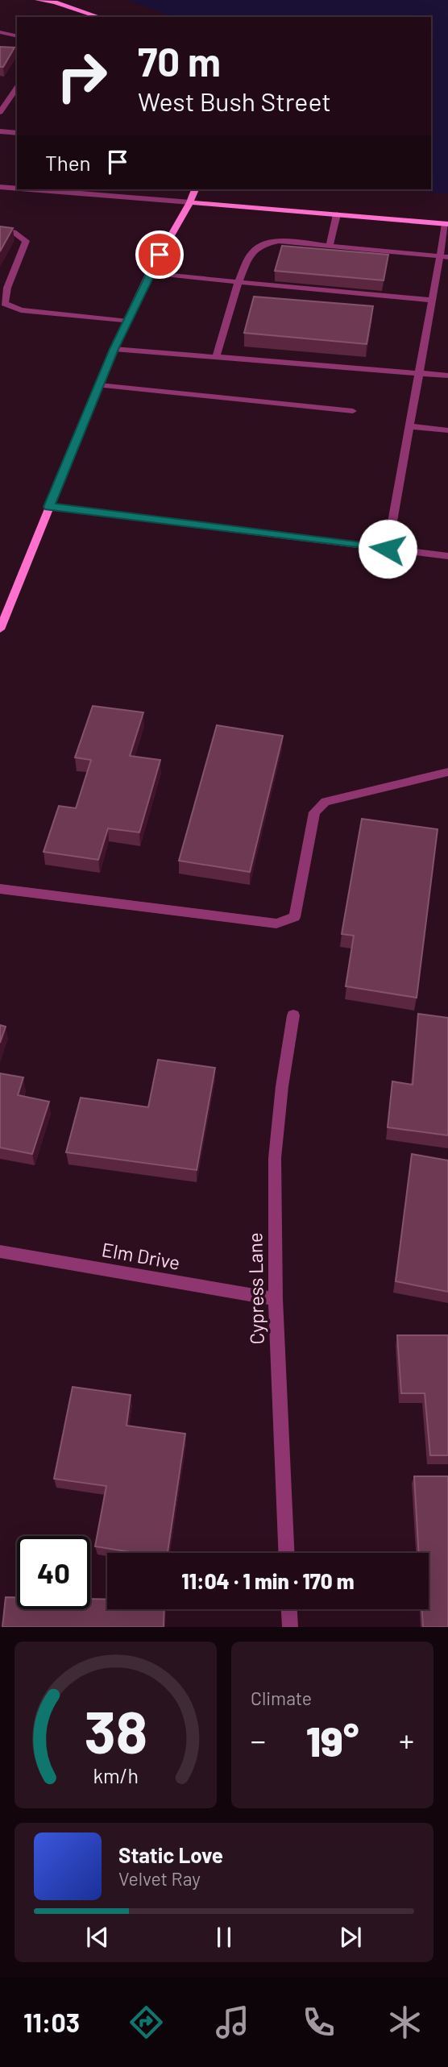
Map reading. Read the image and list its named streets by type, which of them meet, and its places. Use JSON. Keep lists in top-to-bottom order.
{
  "streets": {
    "street": ["Elm Drive", "Cypress Lane"]
  },
  "crossings": [
    ["Elm Drive", "Cypress Lane"]
  ],
  "page": {
    "turn": ["70 m", "West Bush Street"],
    "then": "Then",
    "limit": "40",
    "trip": "11:04 · 1 min · 170 m",
    "tile": "Climate",
    "heat": ["−", "19°", "+"],
    "song": ["Static Love", "Velvet Ray"],
    "tabs": "11:03",
    "gauge": ["38", "km/h"]
  }
}
